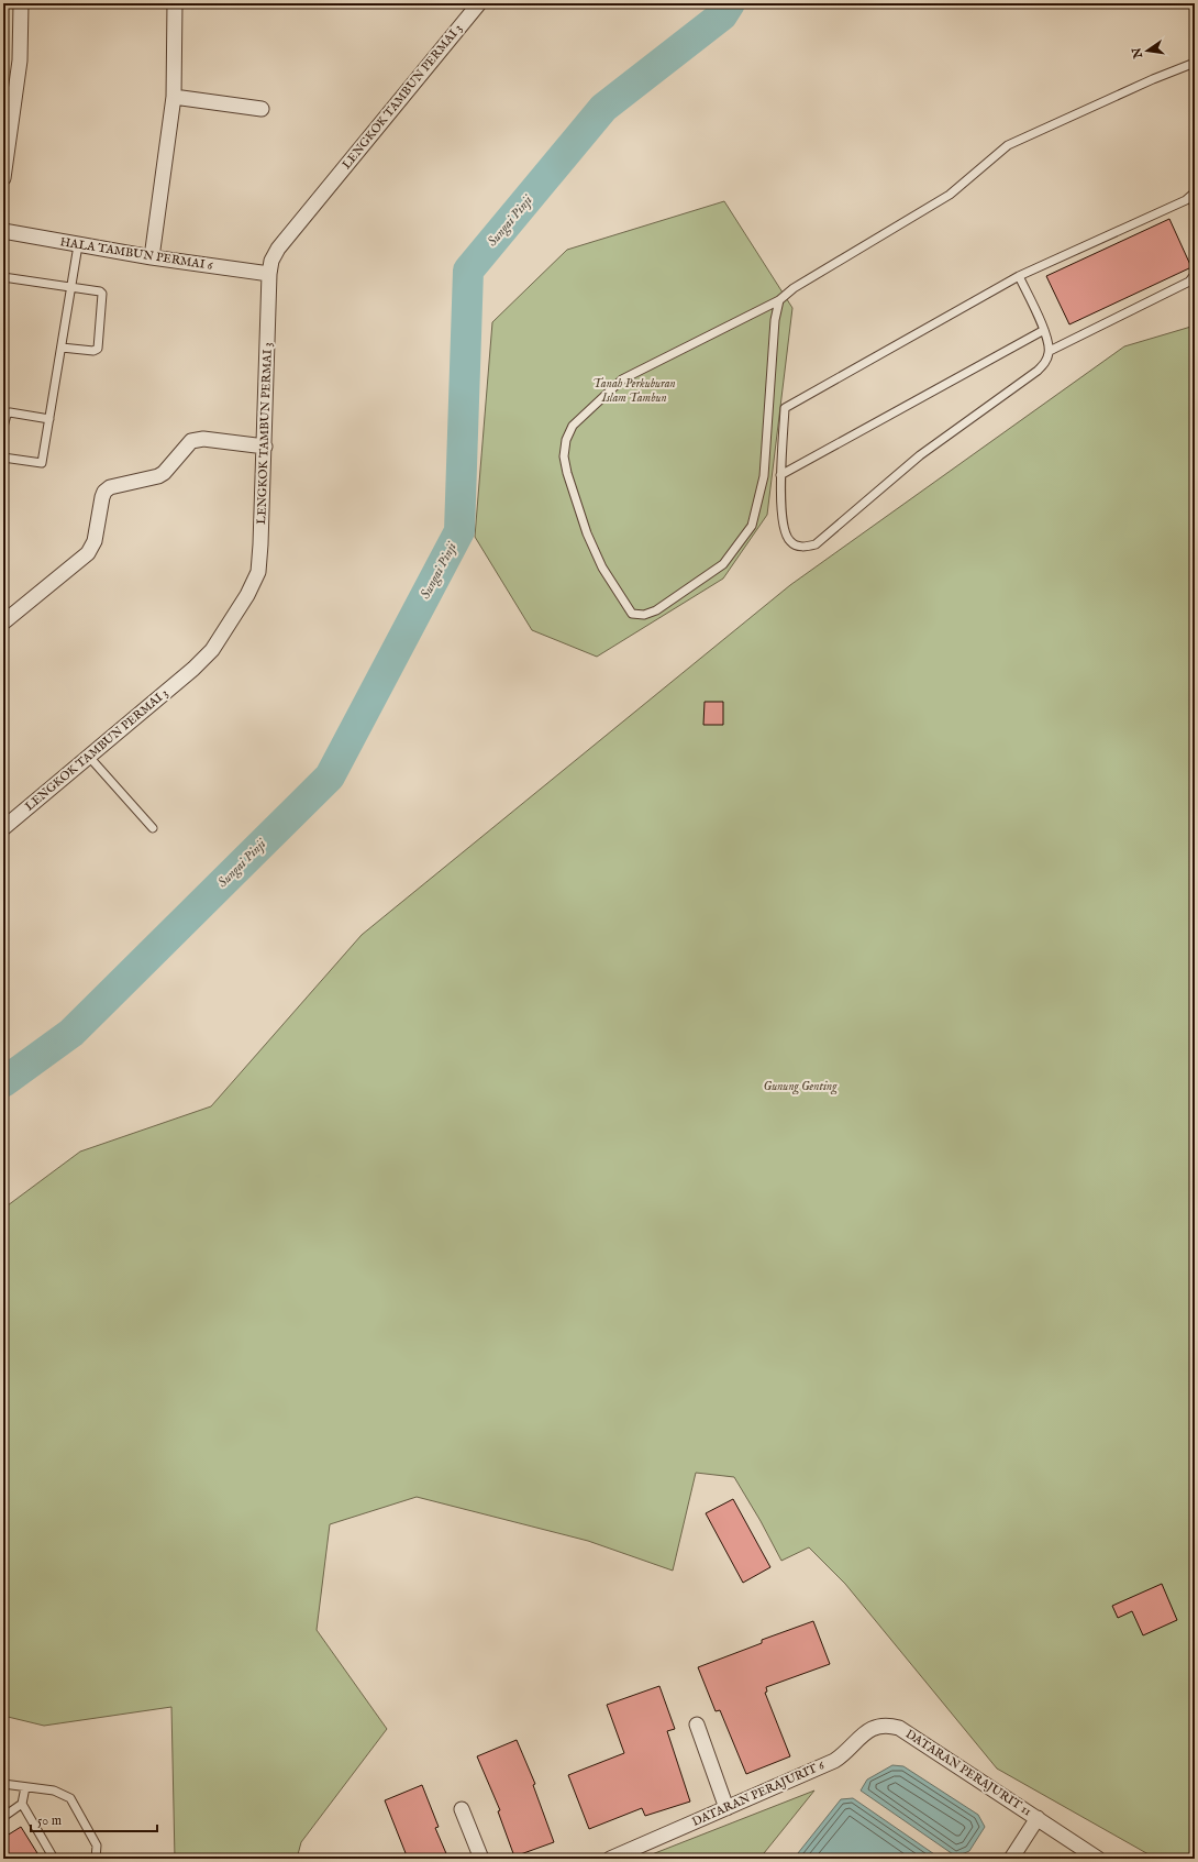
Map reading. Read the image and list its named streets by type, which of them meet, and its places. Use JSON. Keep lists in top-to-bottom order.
{
  "streets": {
    "street": [
      "LENGKOK TAMBUN PERMAI 3",
      "HALA TAMBUN PERMAI 6",
      "DATARAN PERAJURIT 11",
      "DATARAN PERAJURIT 6"
    ]
  },
  "crossings": [
    ["LENGKOK TAMBUN PERMAI 3", "HALA TAMBUN PERMAI 6"],
    ["DATARAN PERAJURIT 11", "DATARAN PERAJURIT 6"]
  ],
  "water": ["Sungai Pinji"],
  "parks": ["Tanah Perkuburan Islam Tambun", "Gunung Genting"],
  "scale_bar": "50 m",
  "north": "left"
}
